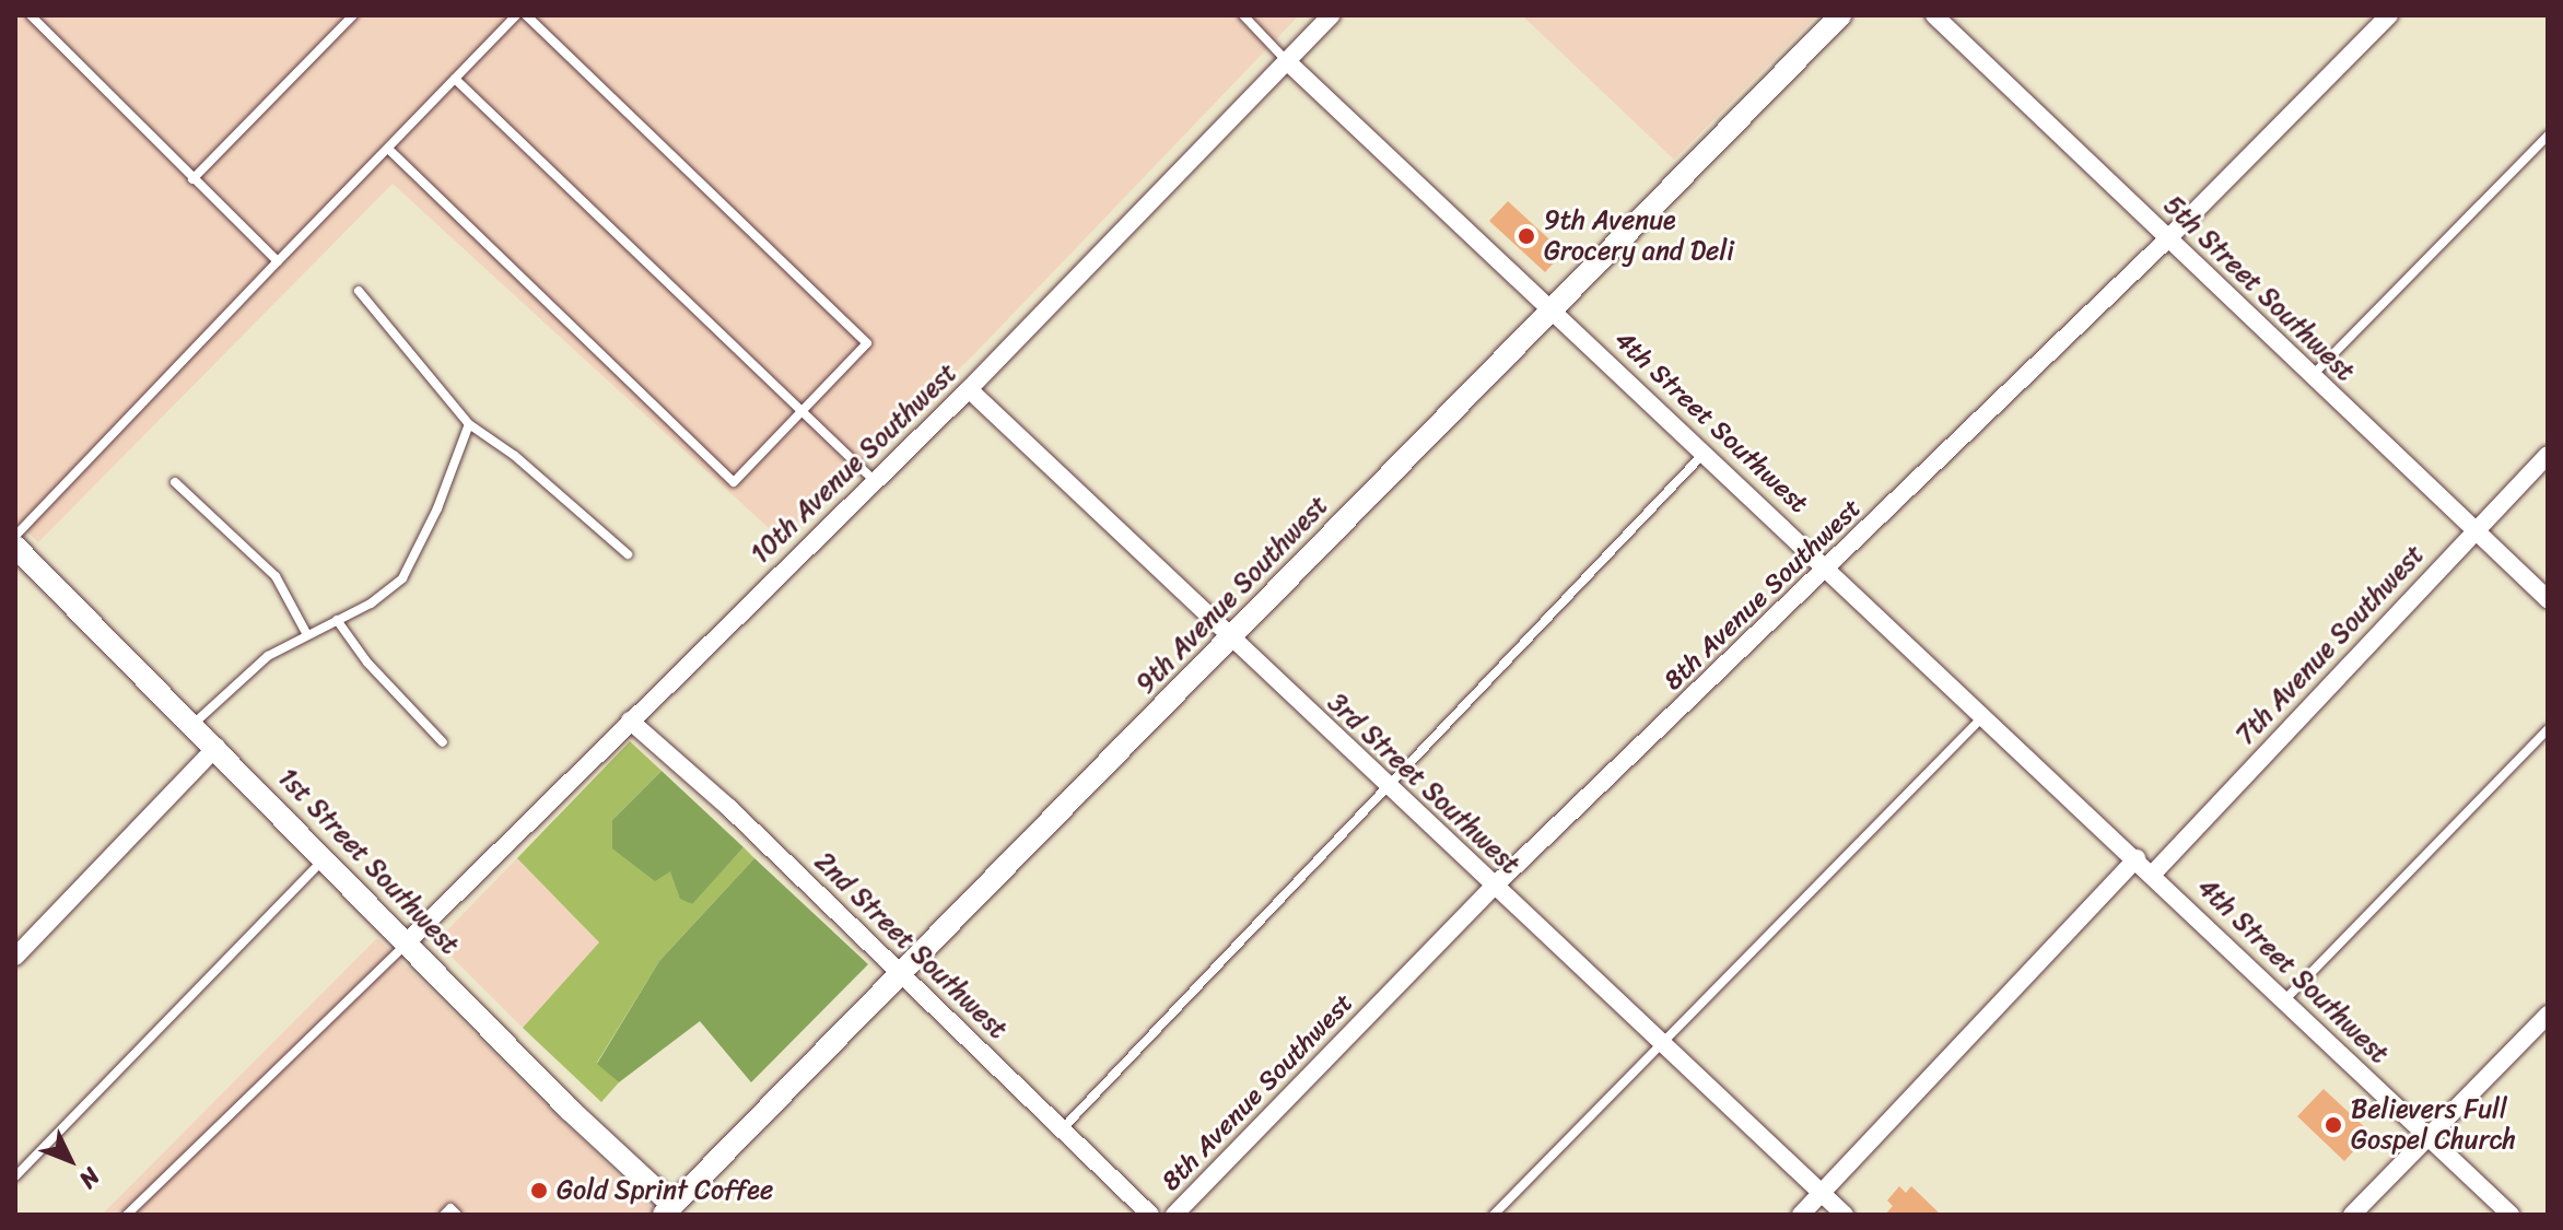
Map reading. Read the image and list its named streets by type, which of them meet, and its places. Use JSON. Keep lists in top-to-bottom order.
{
  "streets": {
    "street": [
      "5th Street Southwest",
      "4th Street Southwest",
      "10th Avenue Southwest",
      "9th Avenue Southwest",
      "8th Avenue Southwest",
      "7th Avenue Southwest",
      "3rd Street Southwest",
      "1st Street Southwest",
      "2nd Street Southwest"
    ]
  },
  "crossings": [
    ["5th Street Southwest", "8th Avenue Southwest"],
    ["5th Street Southwest", "7th Avenue Southwest"],
    ["4th Street Southwest", "10th Avenue Southwest"],
    ["4th Street Southwest", "9th Avenue Southwest"],
    ["4th Street Southwest", "8th Avenue Southwest"],
    ["4th Street Southwest", "7th Avenue Southwest"],
    ["10th Avenue Southwest", "3rd Street Southwest"],
    ["10th Avenue Southwest", "1st Street Southwest"],
    ["10th Avenue Southwest", "2nd Street Southwest"],
    ["9th Avenue Southwest", "3rd Street Southwest"],
    ["9th Avenue Southwest", "1st Street Southwest"],
    ["9th Avenue Southwest", "2nd Street Southwest"],
    ["8th Avenue Southwest", "3rd Street Southwest"]
  ],
  "places": ["9th Avenue Grocery and Deli", "Believers Full Gospel Church", "Gold Sprint Coffee"],
  "north": "bottom right"
}
